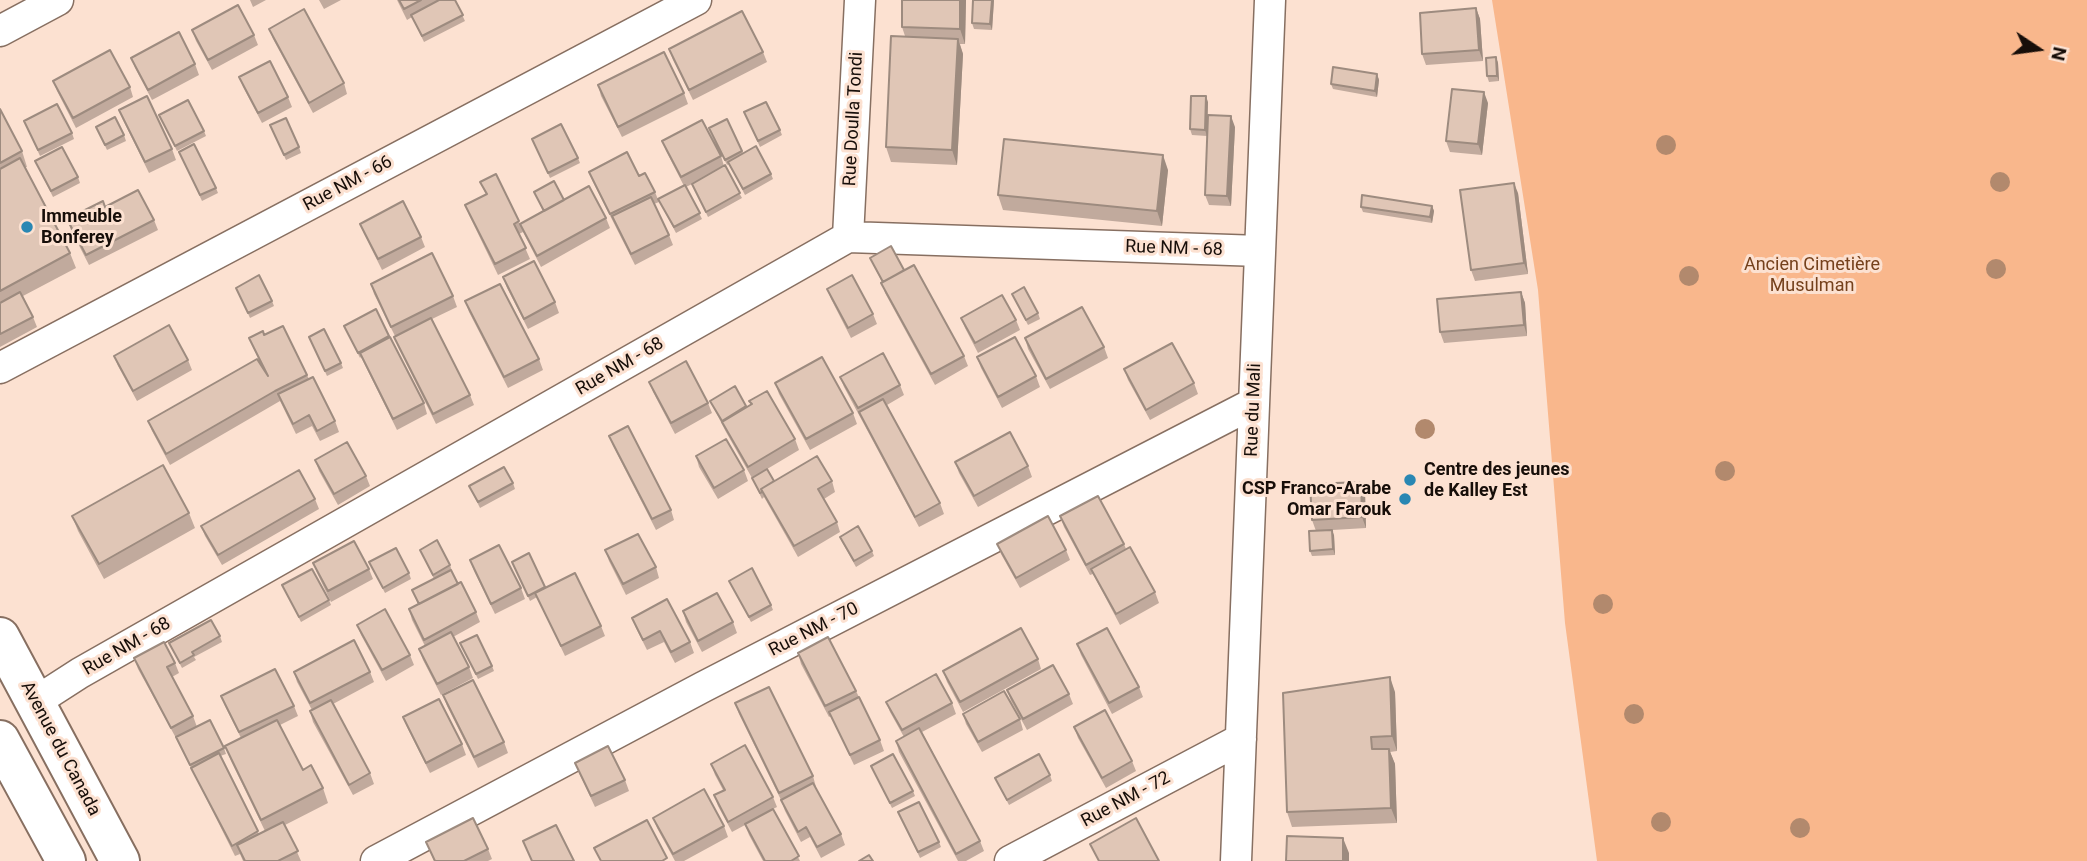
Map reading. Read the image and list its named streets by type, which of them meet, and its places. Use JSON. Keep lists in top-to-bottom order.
{
  "streets": {
    "street": [
      "Rue Doulla Tondi",
      "Rue NM - 66",
      "Rue NM - 68",
      "Rue du Mali",
      "Rue NM - 70",
      "Avenue du Canada",
      "Rue NM - 72"
    ]
  },
  "crossings": [
    ["Rue Doulla Tondi", "Rue NM - 68"],
    ["Rue NM - 68", "Rue du Mali"],
    ["Rue NM - 68", "Avenue du Canada"],
    ["Rue du Mali", "Rue NM - 70"],
    ["Rue du Mali", "Rue NM - 72"]
  ],
  "parks": ["Ancien Cimetière Musulman"],
  "places": ["Immeuble Bonferey", "Centre des jeunes de Kalley Est", "CSP Franco-Arabe Omar Farouk"],
  "north": "right"
}
